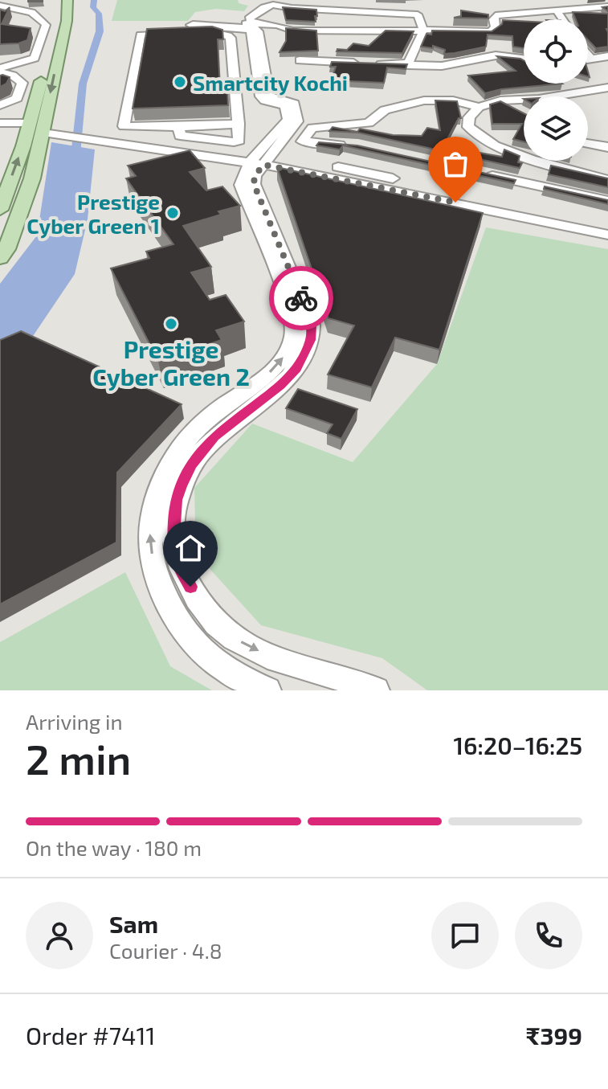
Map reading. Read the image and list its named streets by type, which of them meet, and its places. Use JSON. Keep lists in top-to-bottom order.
{
  "places": ["Smartcity Kochi", "Prestige Cyber Green 1", "Prestige Cyber Green 2"],
  "page": {
    "heading": ["2 min", "Arriving in", "16:20–16:25"],
    "panel": [
      "Sam",
      "Courier · 4.8",
      "Order #7411",
      "₹399"
    ],
    "bar": "On the way · 180 m"
  }
}
